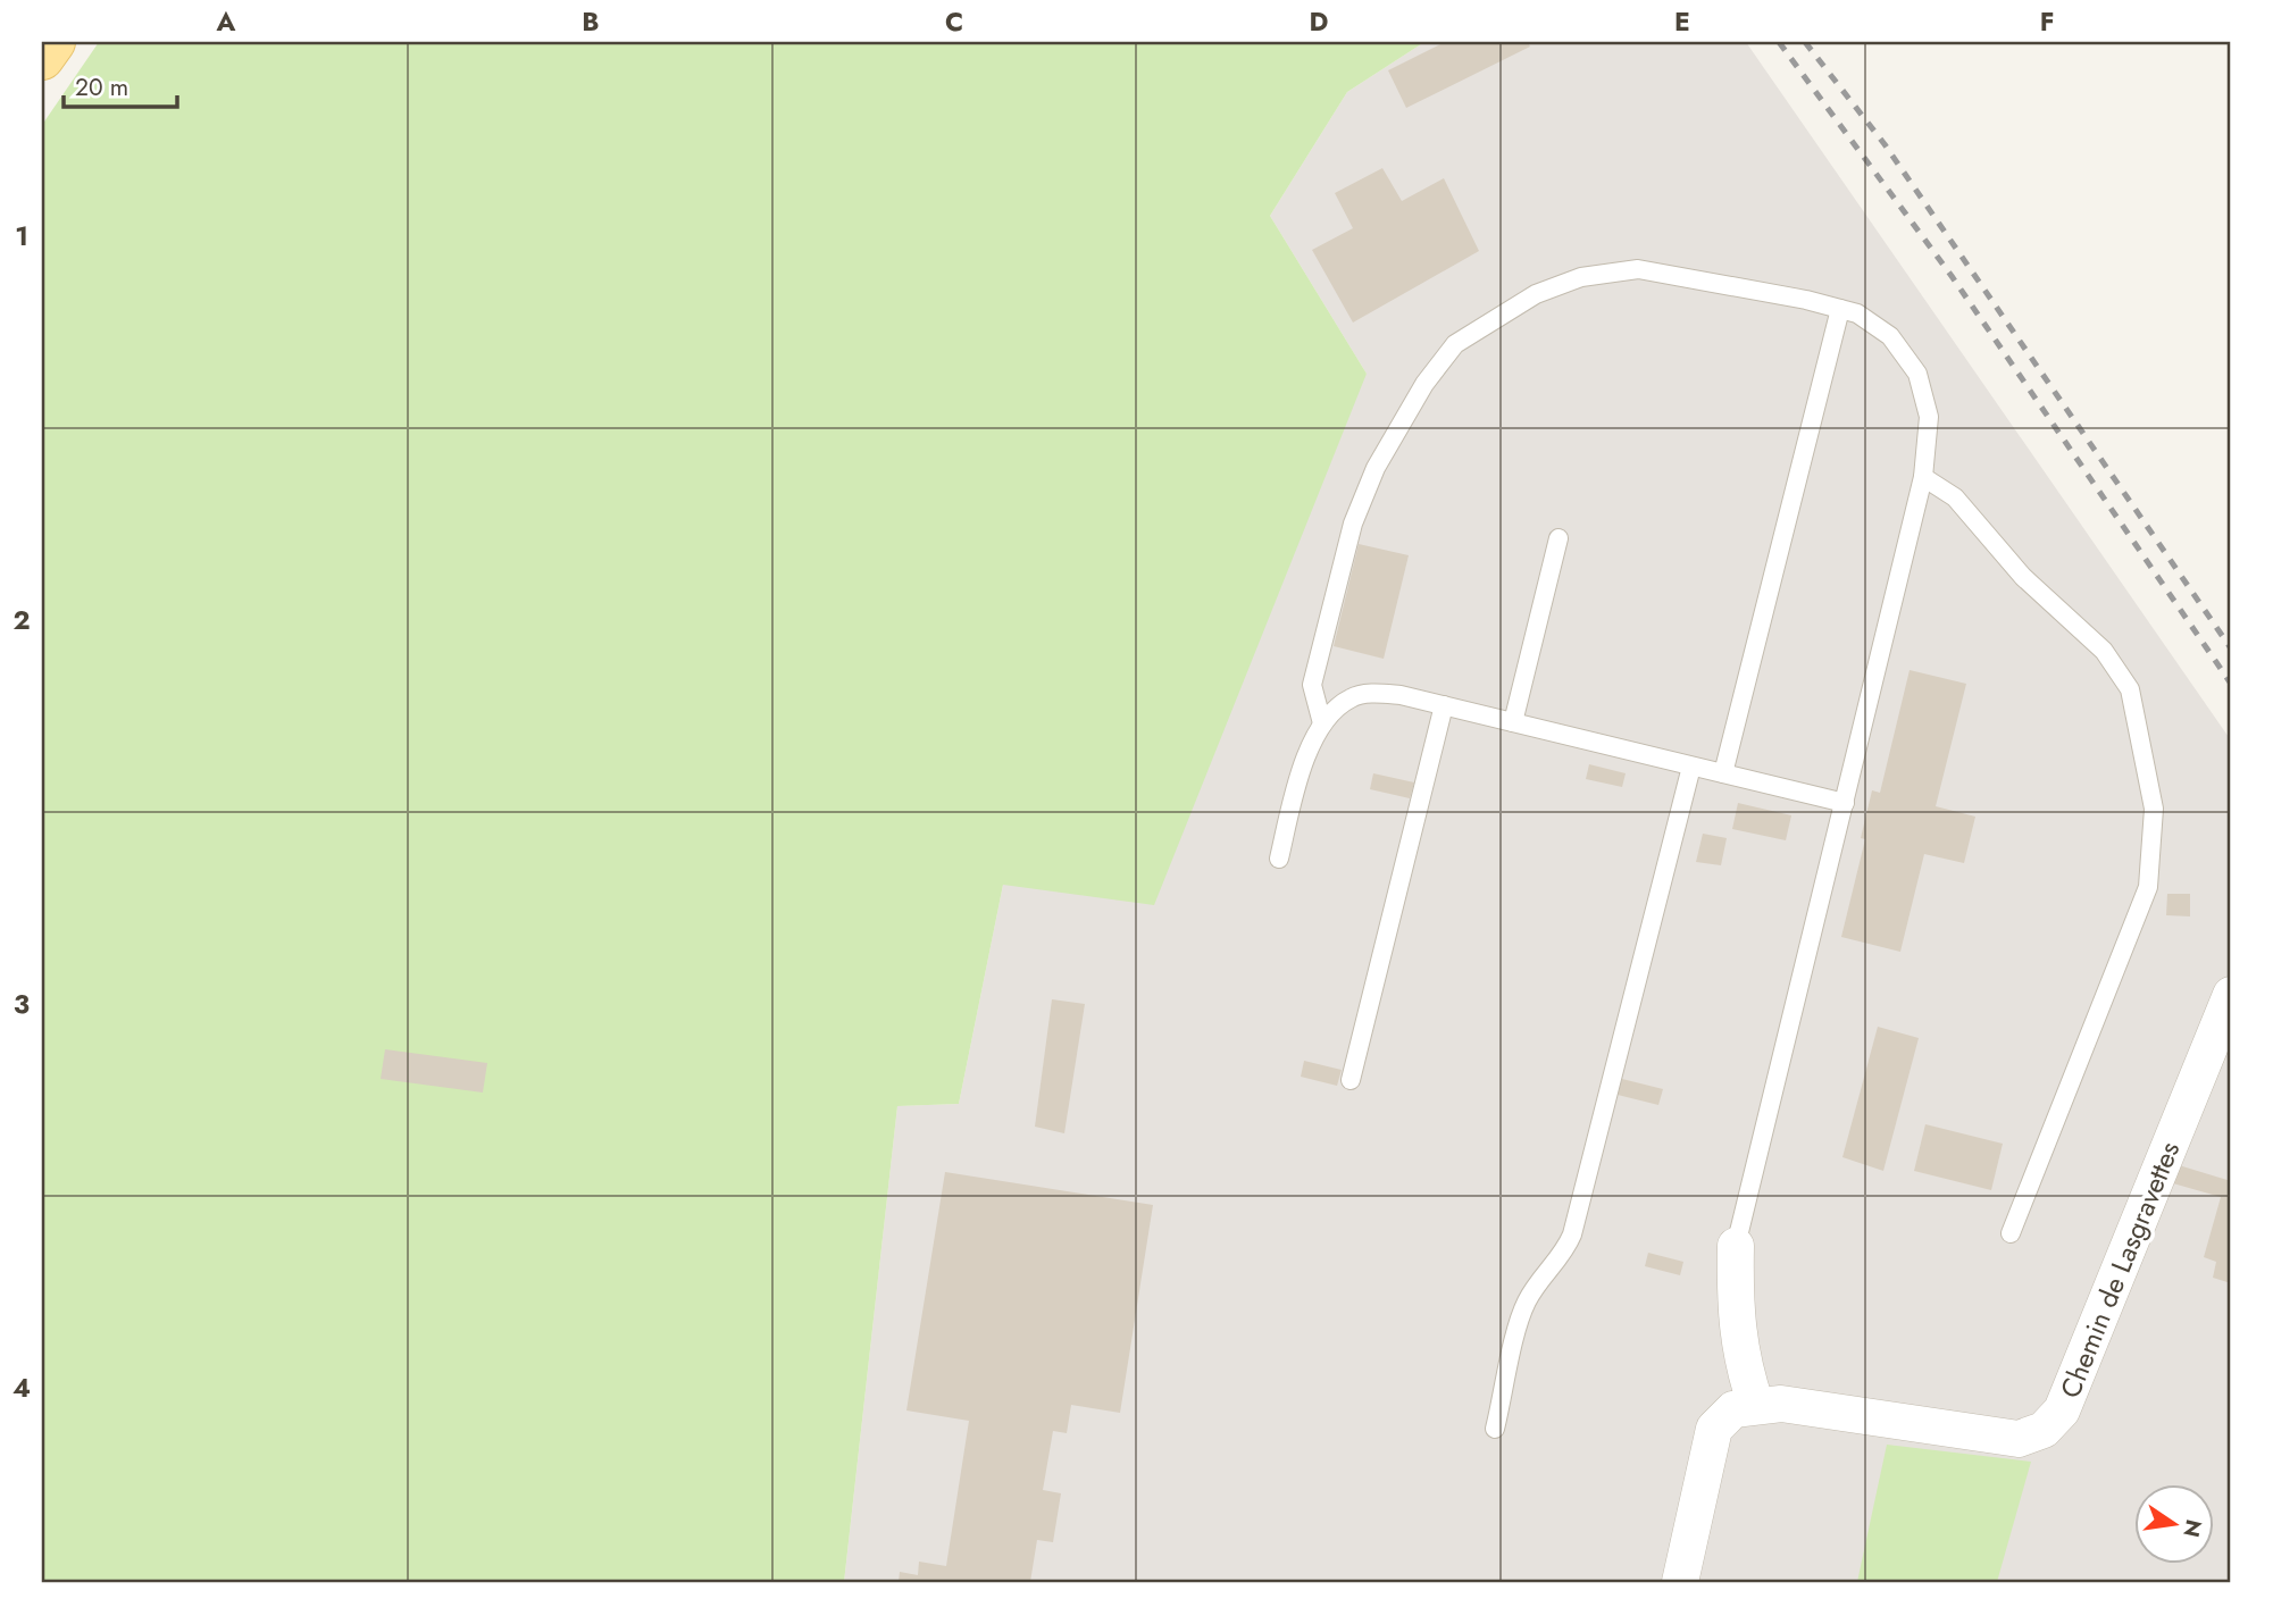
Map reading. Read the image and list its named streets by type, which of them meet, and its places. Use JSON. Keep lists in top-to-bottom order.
{
  "streets": {
    "street": ["Chemin de Lasgravettes"]
  },
  "scale_bar": "20 m",
  "north": "right",
  "grid": {
    "columns": [
      "A",
      "B",
      "C",
      "D",
      "E",
      "F"
    ],
    "rows": [
      "1",
      "2",
      "3",
      "4"
    ]
  }
}
